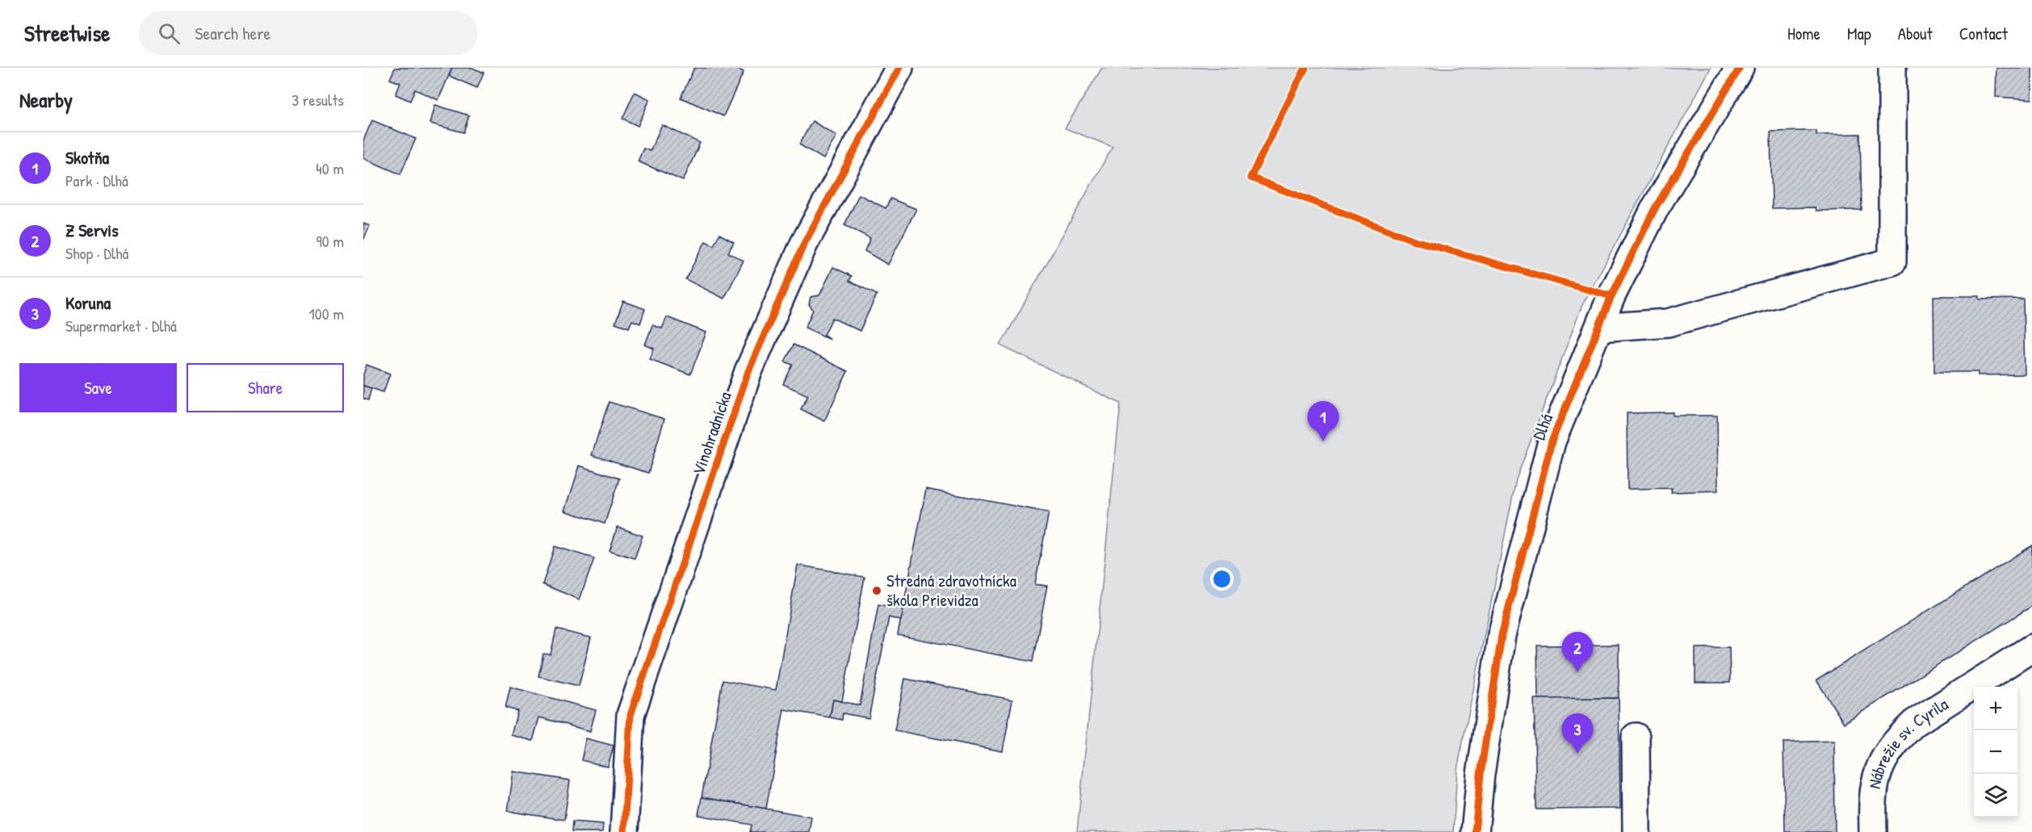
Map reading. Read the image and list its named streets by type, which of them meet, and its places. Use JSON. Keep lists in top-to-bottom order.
{
  "streets": {
    "street": ["Dlhá", "Vinohradnícka", "Nábrežie sv. Cyrila"]
  },
  "places": ["Stredná zdravotnícka škola Prievidza"],
  "page": {
    "header": "Streetwise",
    "search": "Search here",
    "nav": [
      "Home",
      "Map",
      "About",
      "Contact"
    ],
    "heading": ["Nearby", "3 results"],
    "list": [
      {
        "mark": "1",
        "name": "Skotňa",
        "note": "Park · Dlhá",
        "value": "40 m"
      },
      {
        "mark": "2",
        "name": "Z Servis",
        "note": "Shop · Dlhá",
        "value": "90 m"
      },
      {
        "mark": "3",
        "name": "Koruna",
        "note": "Supermarket · Dlhá",
        "value": "100 m"
      }
    ],
    "buttons": ["Save", "Share"],
    "pins": ["1", "2", "3"],
    "map_buttons": ["+", "−"]
  }
}
